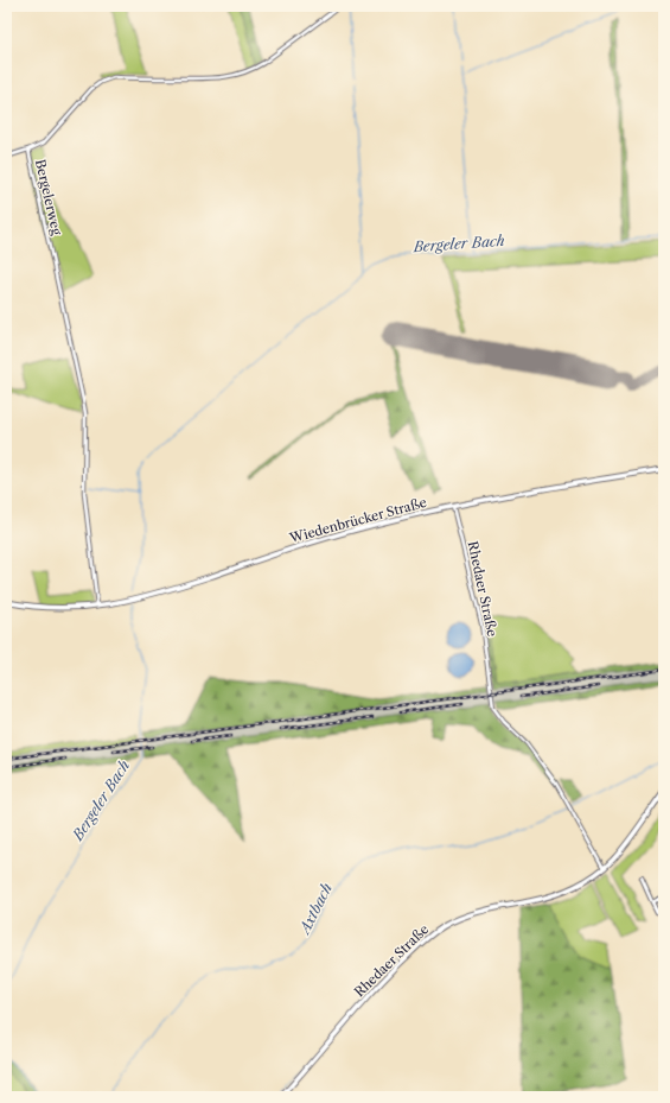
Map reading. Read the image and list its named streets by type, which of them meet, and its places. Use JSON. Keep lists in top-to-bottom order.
{
  "streets": {
    "street": ["Bergelerweg", "Wiedenbrücker Straße", "Rhedaer Straße"]
  },
  "crossings": [
    ["Bergelerweg", "Wiedenbrücker Straße"],
    ["Wiedenbrücker Straße", "Rhedaer Straße"]
  ],
  "water": ["Bergeler Bach", "Axtbach"]
}
